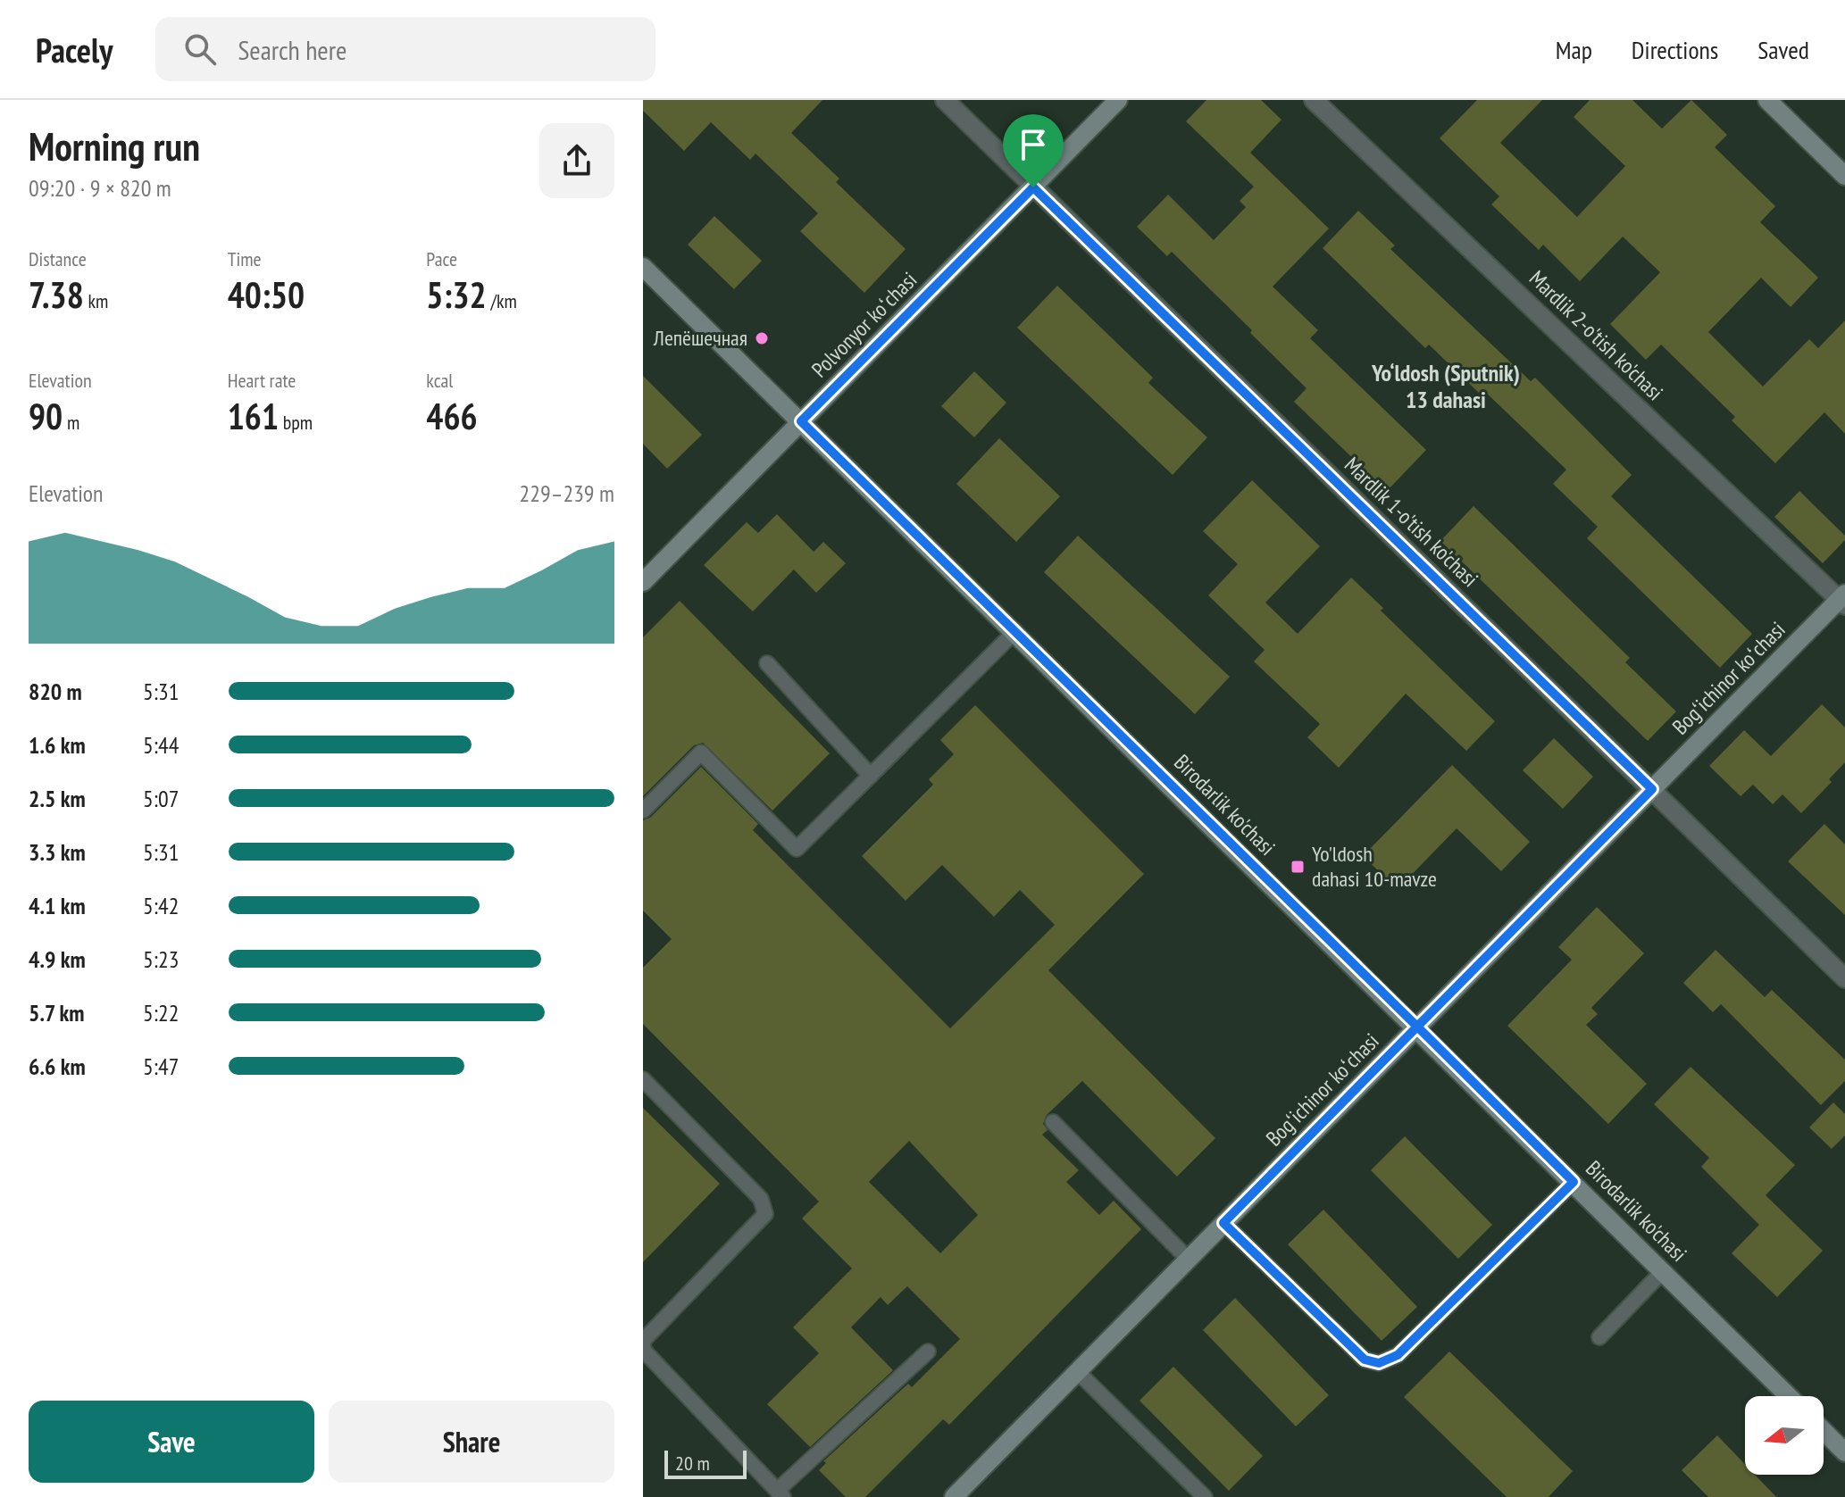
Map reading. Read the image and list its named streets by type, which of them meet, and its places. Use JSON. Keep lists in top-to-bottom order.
{
  "streets": {
    "street": [
      "Polvonyor koʻchasi",
      "Mardlik 2-o'tish ko'chasi",
      "Mardlik 1-o'tish ko'chasi",
      "Bogʻichinor koʻchasi",
      "Birodarlik ko'chasi"
    ]
  },
  "crossings": [
    ["Polvonyor koʻchasi", "Mardlik 1-o'tish ko'chasi"],
    ["Polvonyor koʻchasi", "Birodarlik ko'chasi"],
    ["Mardlik 2-o'tish ko'chasi", "Bogʻichinor koʻchasi"],
    ["Mardlik 1-o'tish ko'chasi", "Bogʻichinor koʻchasi"],
    ["Bogʻichinor koʻchasi", "Birodarlik ko'chasi"]
  ],
  "districts": ["Yo‘ldosh (Sputnik) 13 dahasi"],
  "places": {
    "other": ["Лепёшечная"],
    "transit": ["Yo'ldosh dahasi 10-mavze"]
  },
  "scale_bar": "20 m",
  "north": "left",
  "page": {
    "header": "Pacely",
    "search": "Search here",
    "nav": ["Map", "Directions", "Saved"],
    "heading": ["Morning run", "09:20 · 9 × 820 m"],
    "stats": [
      ["Distance", "7.38 km"],
      ["Time", "40:50"],
      ["Pace", "5:32 /km"],
      ["Elevation", "90 m"],
      ["Heart rate", "161 bpm"],
      ["kcal", "466"]
    ],
    "chart": ["Elevation", "229–239 m"],
    "list": [
      {
        "name": "820 m",
        "note": "5:31"
      },
      {
        "name": "1.6 km",
        "note": "5:44"
      },
      {
        "name": "2.5 km",
        "note": "5:07"
      },
      {
        "name": "3.3 km",
        "note": "5:31"
      },
      {
        "name": "4.1 km",
        "note": "5:42"
      },
      {
        "name": "4.9 km",
        "note": "5:23"
      },
      {
        "name": "5.7 km",
        "note": "5:22"
      },
      {
        "name": "6.6 km",
        "note": "5:47"
      }
    ],
    "buttons": ["Save", "Share"],
    "scale": "20 m"
  }
}
